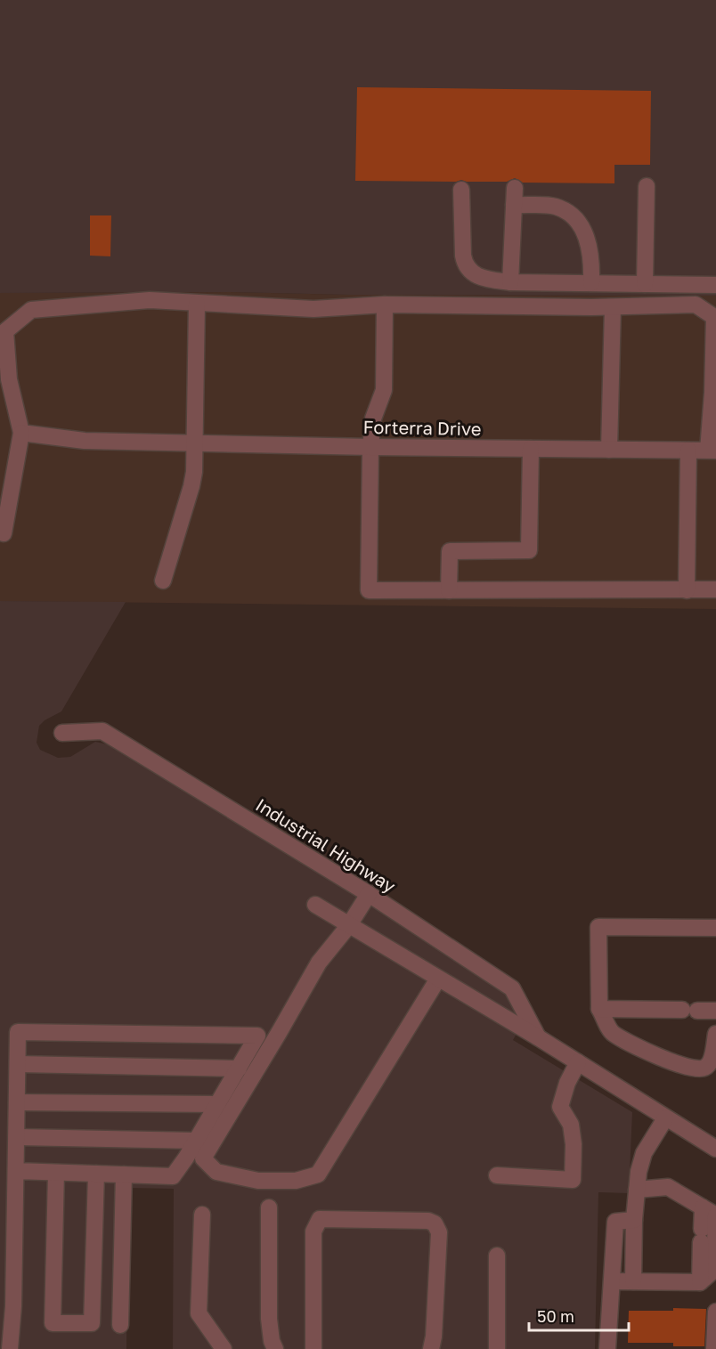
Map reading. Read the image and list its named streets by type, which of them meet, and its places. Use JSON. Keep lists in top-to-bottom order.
{
  "streets": {
    "street": ["Forterra Drive", "Industrial Highway"]
  },
  "scale_bar": "50 m"
}
